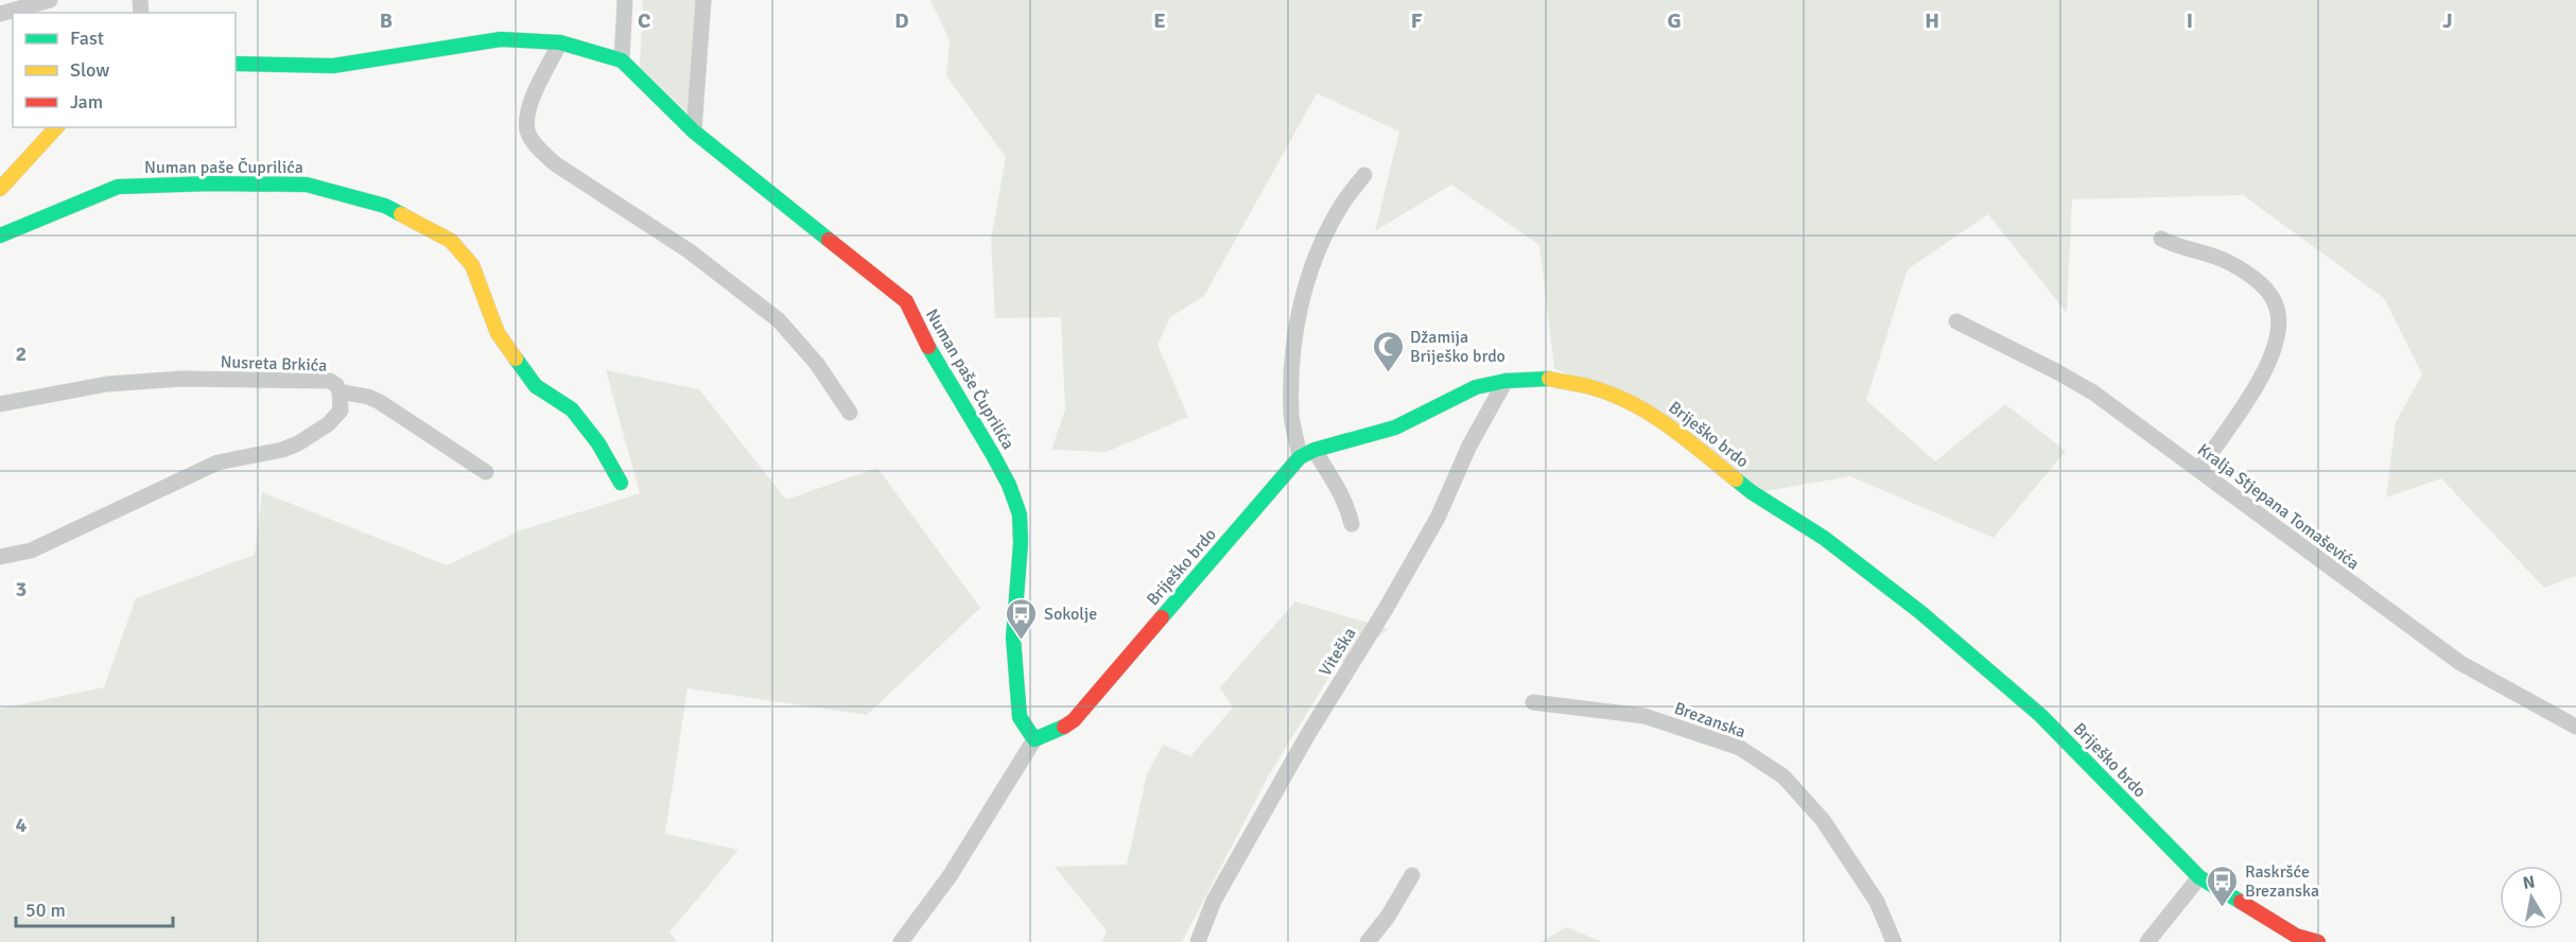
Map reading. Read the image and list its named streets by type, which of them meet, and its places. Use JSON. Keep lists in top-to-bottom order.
{
  "streets": {
    "street": [
      "Numan paše Čuprilića",
      "Nusreta Brkića",
      "Briješko brdo",
      "Kralja Stjepana Tomaševića",
      "Viteška",
      "Brezanska"
    ]
  },
  "crossings": [
    ["Numan paše Čuprilića", "Briješko brdo"],
    ["Briješko brdo", "Viteška"]
  ],
  "places": {
    "mosque": ["Džamija Briješko brdo"],
    "bus stop": ["Sokolje", "Raskršće Brezanska"]
  },
  "legend": ["Fast", "Slow", "Jam"],
  "scale_bar": "50 m",
  "north": "top",
  "grid": {
    "columns": [
      "B",
      "C",
      "D",
      "E",
      "F",
      "G",
      "H",
      "I",
      "J"
    ],
    "rows": ["2", "3", "4"]
  }
}
